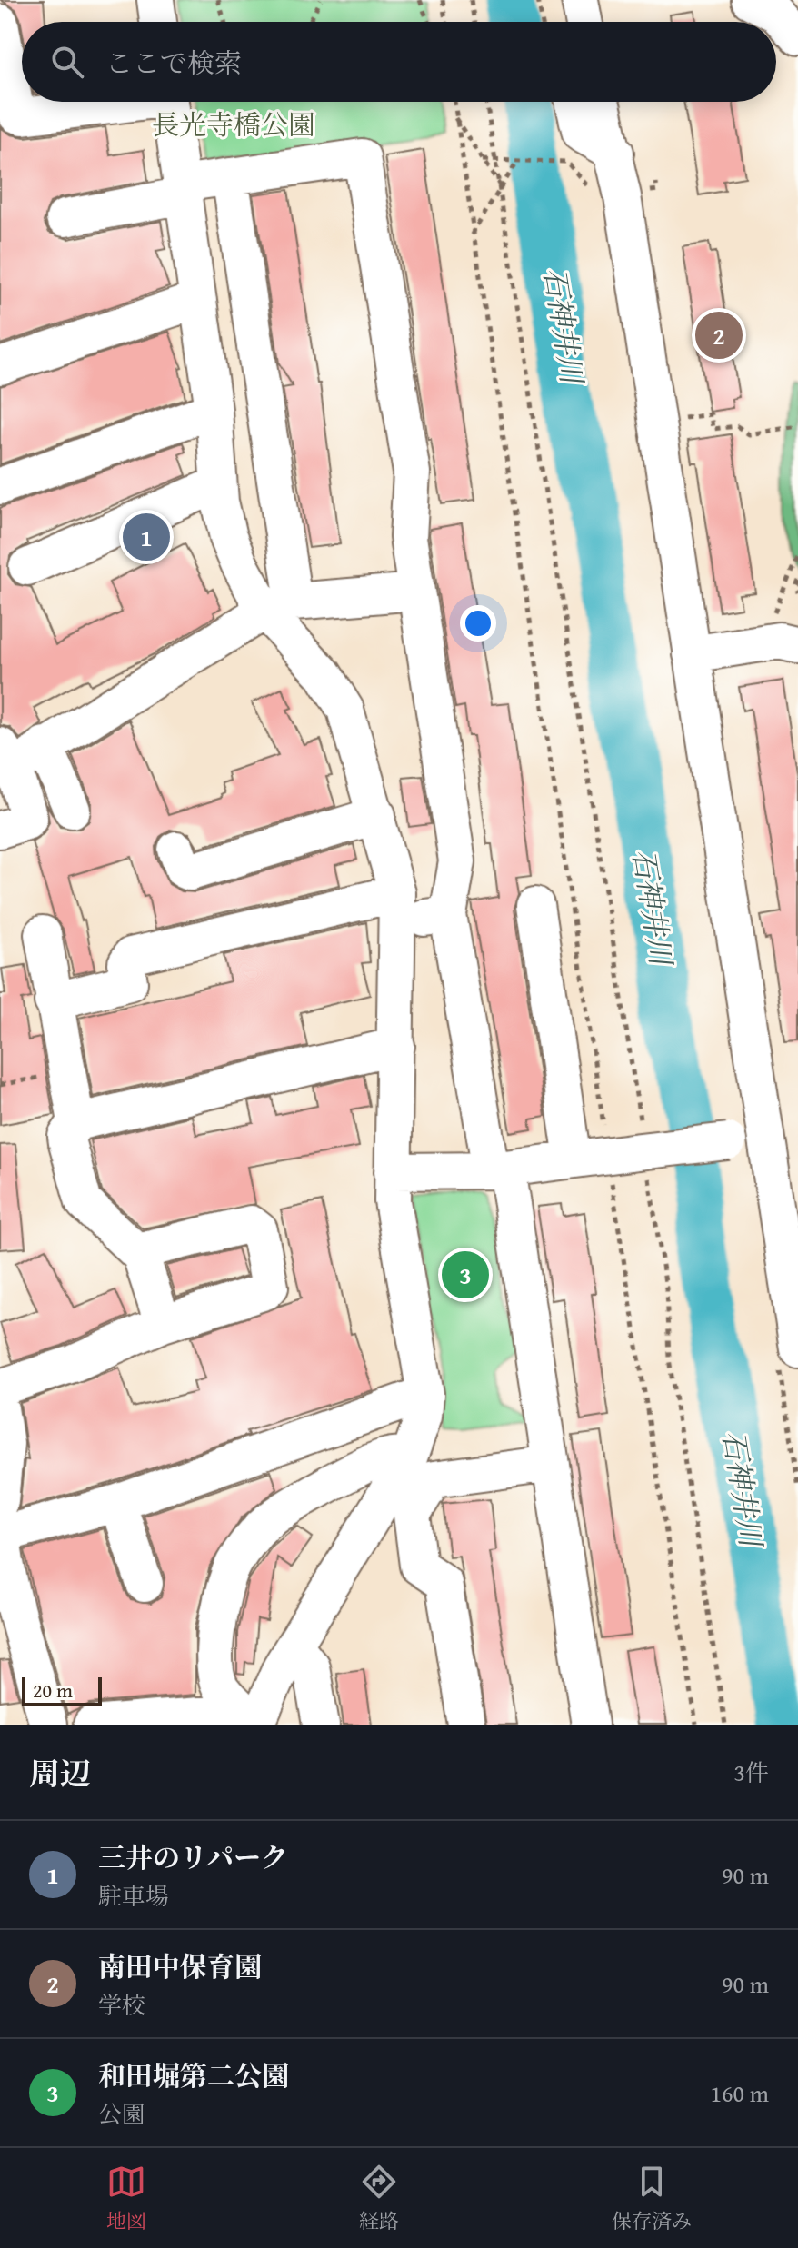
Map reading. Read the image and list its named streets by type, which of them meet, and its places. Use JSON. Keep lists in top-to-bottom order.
{
  "water": ["石神井川"],
  "parks": ["長光寺橋公園"],
  "scale_bar": "20 m",
  "page": {
    "search": "ここで検索",
    "pins": ["2", "1", "3"],
    "scale": "20 m",
    "heading": ["周辺", "3件"],
    "list": [
      {
        "mark": "1",
        "name": "三井のリパーク",
        "note": "駐車場",
        "value": "90 m"
      },
      {
        "mark": "2",
        "name": "南田中保育園",
        "note": "学校",
        "value": "90 m"
      },
      {
        "mark": "3",
        "name": "和田堀第二公園",
        "note": "公園",
        "value": "160 m"
      }
    ],
    "nav": ["地図", "経路", "保存済み"]
  }
}
